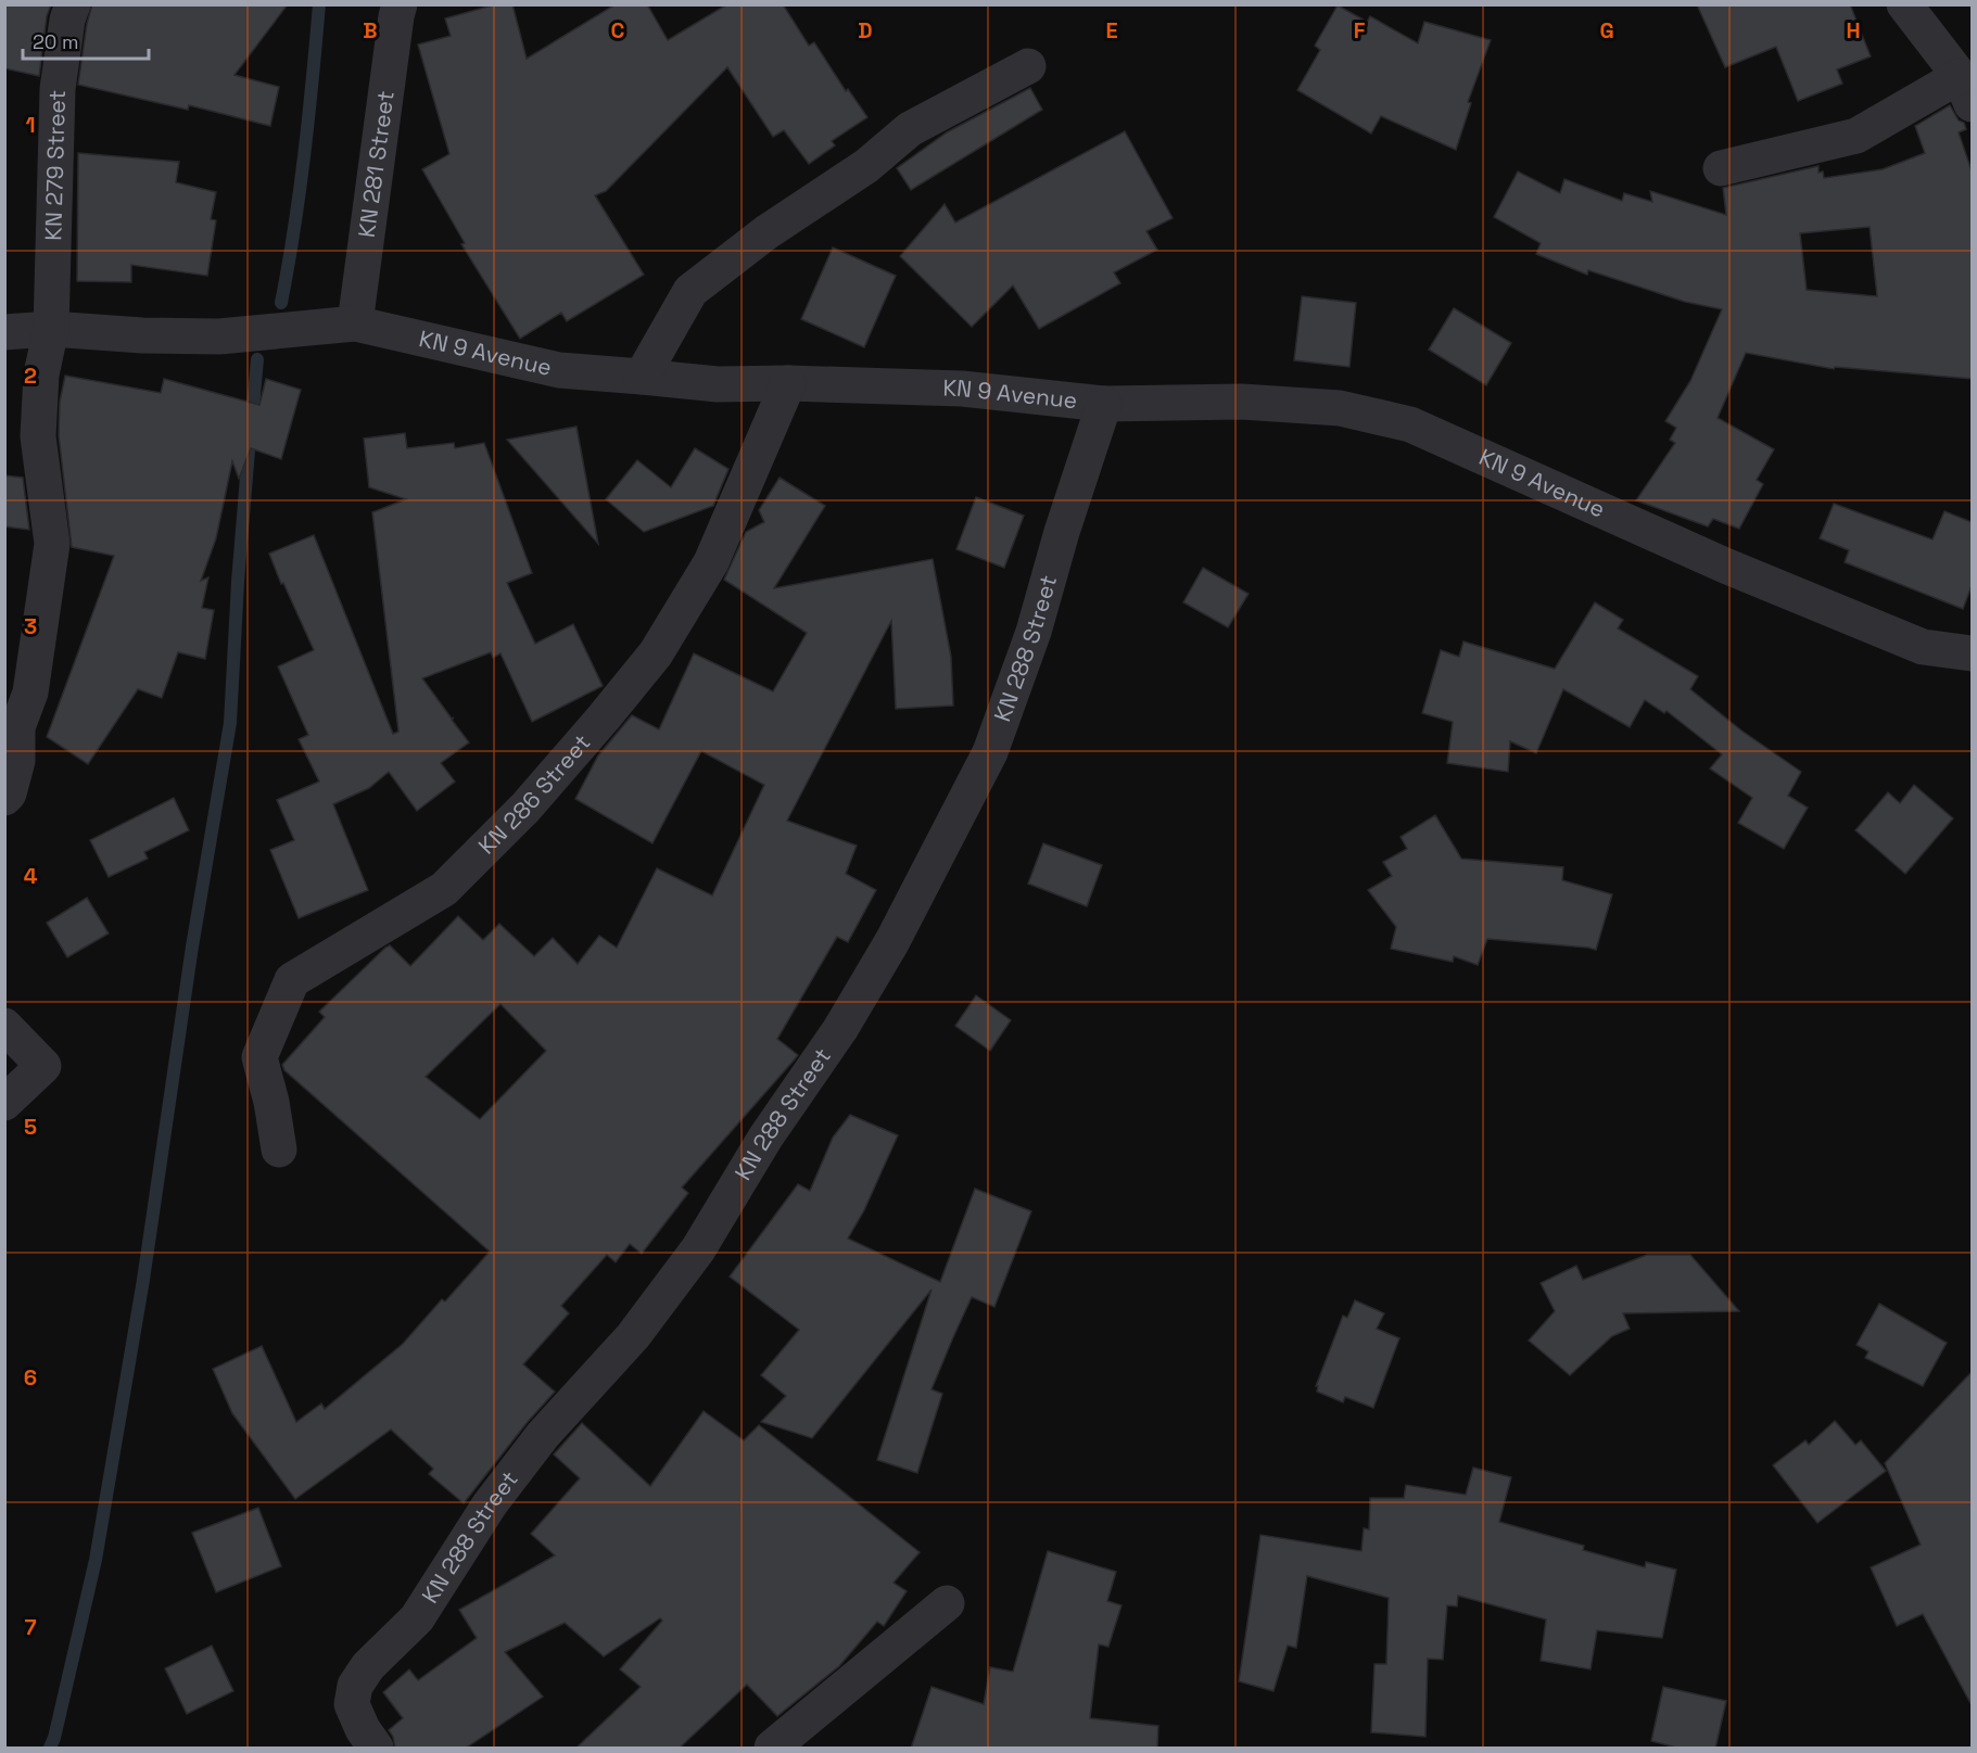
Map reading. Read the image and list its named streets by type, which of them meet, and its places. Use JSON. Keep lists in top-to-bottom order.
{
  "streets": {
    "street": [
      "KN 281 Street",
      "KN 279 Street",
      "KN 9 Avenue",
      "KN 288 Street",
      "KN 286 Street"
    ]
  },
  "crossings": [
    ["KN 281 Street", "KN 9 Avenue"],
    ["KN 279 Street", "KN 9 Avenue"],
    ["KN 9 Avenue", "KN 288 Street"],
    ["KN 9 Avenue", "KN 286 Street"]
  ],
  "scale_bar": "20 m",
  "grid": {
    "columns": [
      "B",
      "C",
      "D",
      "E",
      "F",
      "G",
      "H"
    ],
    "rows": [
      "1",
      "2",
      "3",
      "4",
      "5",
      "6",
      "7"
    ]
  }
}
